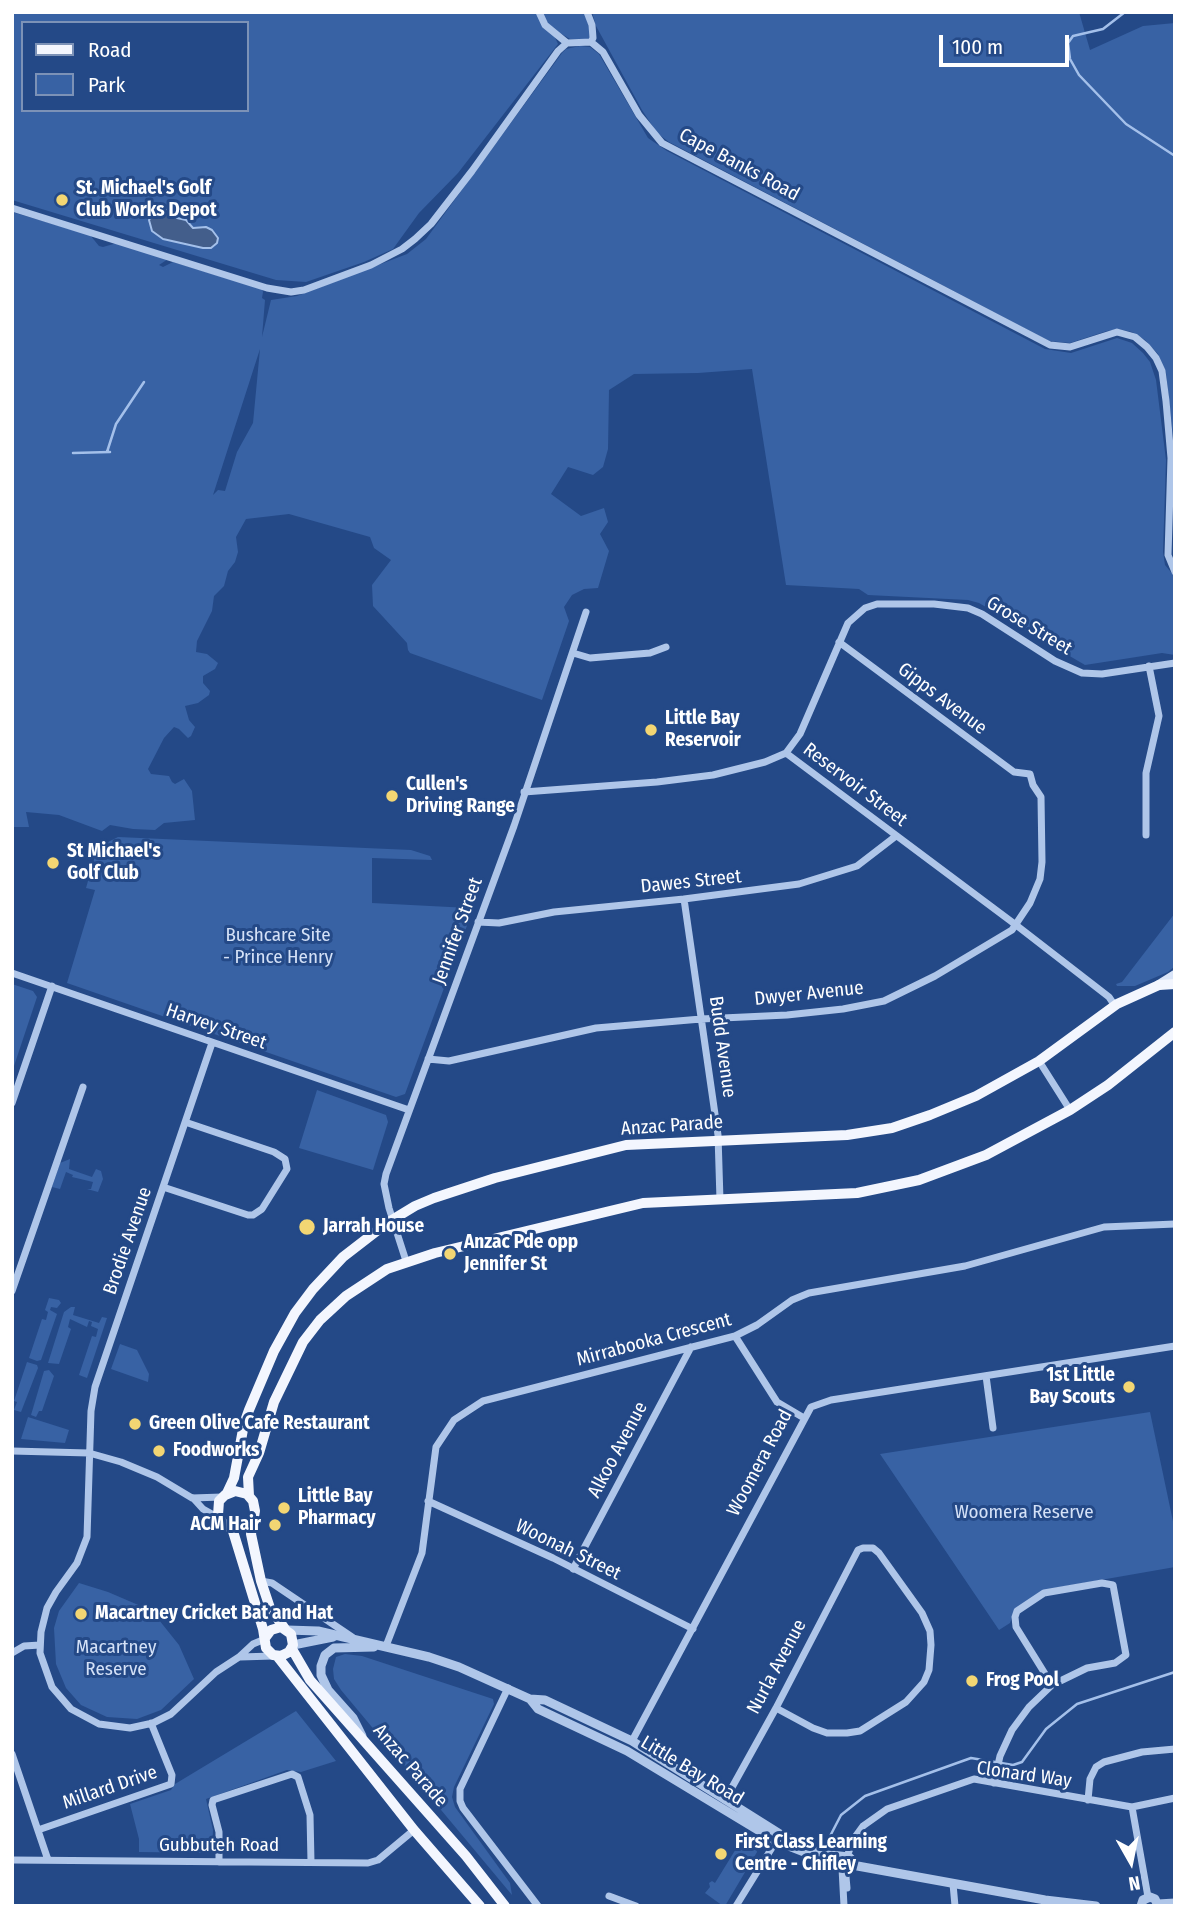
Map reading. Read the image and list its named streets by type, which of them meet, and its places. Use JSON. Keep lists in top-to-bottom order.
{
  "streets": {
    "main road": ["Anzac Parade"],
    "street": [
      "Cape Banks Road",
      "Grose Street",
      "Gipps Avenue",
      "Reservoir Street",
      "Dawes Street",
      "Jennifer Street",
      "Dwyer Avenue",
      "Harvey Street",
      "Budd Avenue",
      "Brodie Avenue",
      "Mirrabooka Crescent",
      "Alkoo Avenue",
      "Woomera Road",
      "Woonah Street",
      "Nurla Avenue",
      "Little Bay Road",
      "Clonard Way",
      "Millard Drive",
      "Gubbuteh Road"
    ]
  },
  "crossings": [
    ["Grose Street", "Gipps Avenue"],
    ["Grose Street", "Reservoir Street"],
    ["Gipps Avenue", "Dwyer Avenue"],
    ["Reservoir Street", "Dawes Street"],
    ["Reservoir Street", "Jennifer Street"],
    ["Reservoir Street", "Dwyer Avenue"],
    ["Reservoir Street", "Anzac Parade"],
    ["Dawes Street", "Jennifer Street"],
    ["Dawes Street", "Budd Avenue"],
    ["Jennifer Street", "Dwyer Avenue"],
    ["Jennifer Street", "Harvey Street"],
    ["Jennifer Street", "Anzac Parade"],
    ["Dwyer Avenue", "Budd Avenue"],
    ["Harvey Street", "Brodie Avenue"],
    ["Budd Avenue", "Anzac Parade"],
    ["Anzac Parade", "Little Bay Road"],
    ["Anzac Parade", "Gubbuteh Road"],
    ["Mirrabooka Crescent", "Alkoo Avenue"],
    ["Mirrabooka Crescent", "Woonah Street"],
    ["Mirrabooka Crescent", "Little Bay Road"],
    ["Alkoo Avenue", "Woonah Street"],
    ["Woomera Road", "Woonah Street"],
    ["Woomera Road", "Little Bay Road"],
    ["Nurla Avenue", "Little Bay Road"],
    ["Little Bay Road", "Clonard Way"]
  ],
  "parks": ["Bushcare Site - Prince Henry", "Woomera Reserve", "Macartney Reserve"],
  "places": [
    "St. Michael's Golf Club Works Depot",
    "Little Bay Reservoir",
    "Cullen's Driving Range",
    "St Michael's Golf Club",
    "Jarrah House",
    "Anzac Pde opp Jennifer St",
    "1st Little Bay Scouts",
    "Green Olive Cafe Restaurant",
    "Foodworks",
    "Little Bay Pharmacy",
    "ACM Hair",
    "Macartney Cricket Bat and Hat",
    "Frog Pool",
    "First Class Learning Centre - Chifley"
  ],
  "legend": ["Road", "Park"],
  "scale_bar": "100 m",
  "north": "bottom"
}
